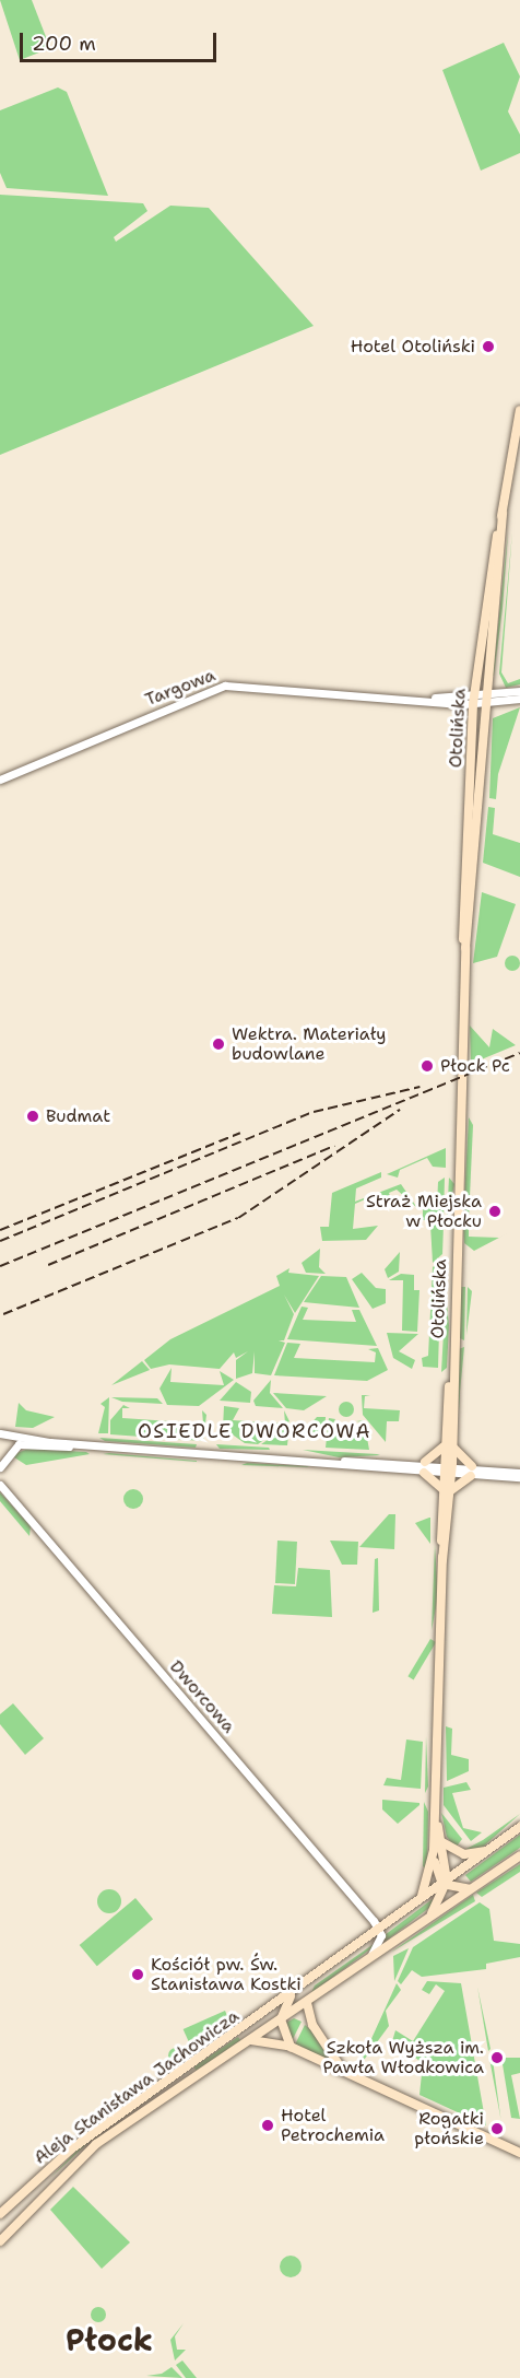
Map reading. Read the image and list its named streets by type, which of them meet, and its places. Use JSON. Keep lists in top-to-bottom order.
{
  "streets": {
    "main road": ["Otolińska", "Aleja Stanisława Jachowicza"],
    "street": ["Targowa", "Dworcowa"]
  },
  "crossings": [
    ["Targowa", "Otolińska"],
    ["Otolińska", "Aleja Stanisława Jachowicza"],
    ["Dworcowa", "Aleja Stanisława Jachowicza"]
  ],
  "districts": ["OSIEDLE DWORCOWA", "Płock"],
  "places": [
    "Hotel Otoliński",
    "Wektra. Materiały budowlane",
    "Płock Pc",
    "Budmat",
    "Straż Miejska w Płocku",
    "Kościół pw. Św. Stanisława Kostki",
    "Szkoła Wyższa im. Pawła Włodkowica",
    "Hotel Petrochemia",
    "Rogatki płońskie"
  ],
  "scale_bar": "200 m"
}
